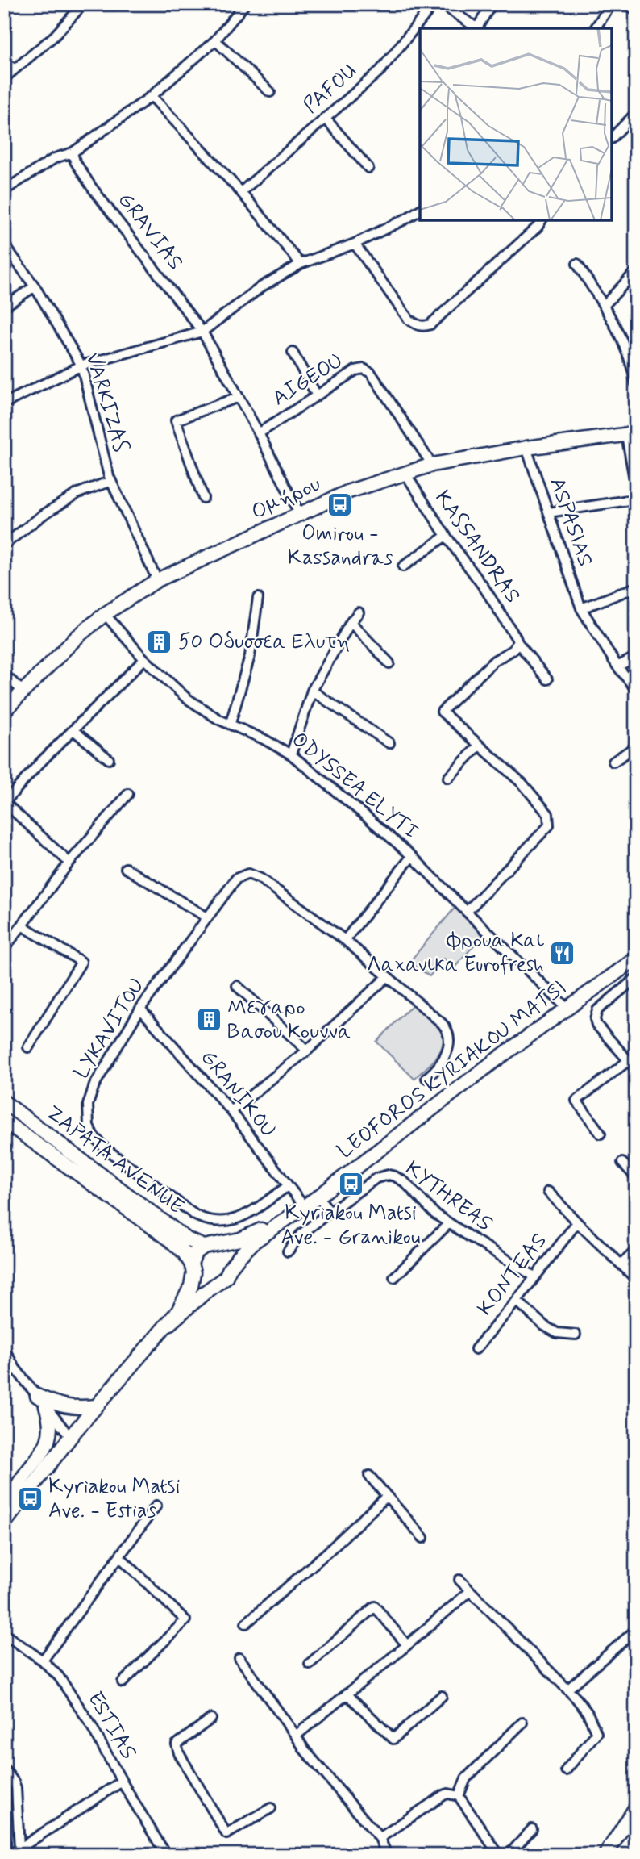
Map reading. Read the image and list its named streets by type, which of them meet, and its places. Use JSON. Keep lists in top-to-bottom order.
{
  "streets": {
    "main road": ["Ομήρου", "LEOFOROS KYRIAKOU MATSI", "ZAPATA AVENUE"],
    "street": [
      "PAFOU",
      "GRAVIAS",
      "AIGEOU",
      "VARKIZAS",
      "ASPASIAS",
      "KASSANDRAS",
      "ODYSSEA ELYTI",
      "LYKAVITOU",
      "GRANIKOU",
      "KYTHREAS",
      "KONTEAS",
      "ESTIAS"
    ]
  },
  "crossings": [
    ["GRAVIAS", "AIGEOU"],
    ["GRAVIAS", "Ομήρου"],
    ["AIGEOU", "Ομήρου"],
    ["VARKIZAS", "Ομήρου"],
    ["Ομήρου", "ASPASIAS"],
    ["Ομήρου", "KASSANDRAS"],
    ["Ομήρου", "ODYSSEA ELYTI"],
    ["ODYSSEA ELYTI", "LEOFOROS KYRIAKOU MATSI"],
    ["LYKAVITOU", "GRANIKOU"],
    ["LEOFOROS KYRIAKOU MATSI", "GRANIKOU"],
    ["LEOFOROS KYRIAKOU MATSI", "ZAPATA AVENUE"],
    ["KYTHREAS", "KONTEAS"]
  ],
  "places": {
    "bus stop": ["Omirou - Kassandras", "Kyriakou Matsi Ave. - Granikou", "Kyriakou Matsi Ave. - Estias"],
    "building": ["50 Οδυσσεα Ελυτη", "Μεγαρο Βασου Κουννα"],
    "restaurant": ["Φρουα Και Λαχανικα Eurofresh"]
  }
}
